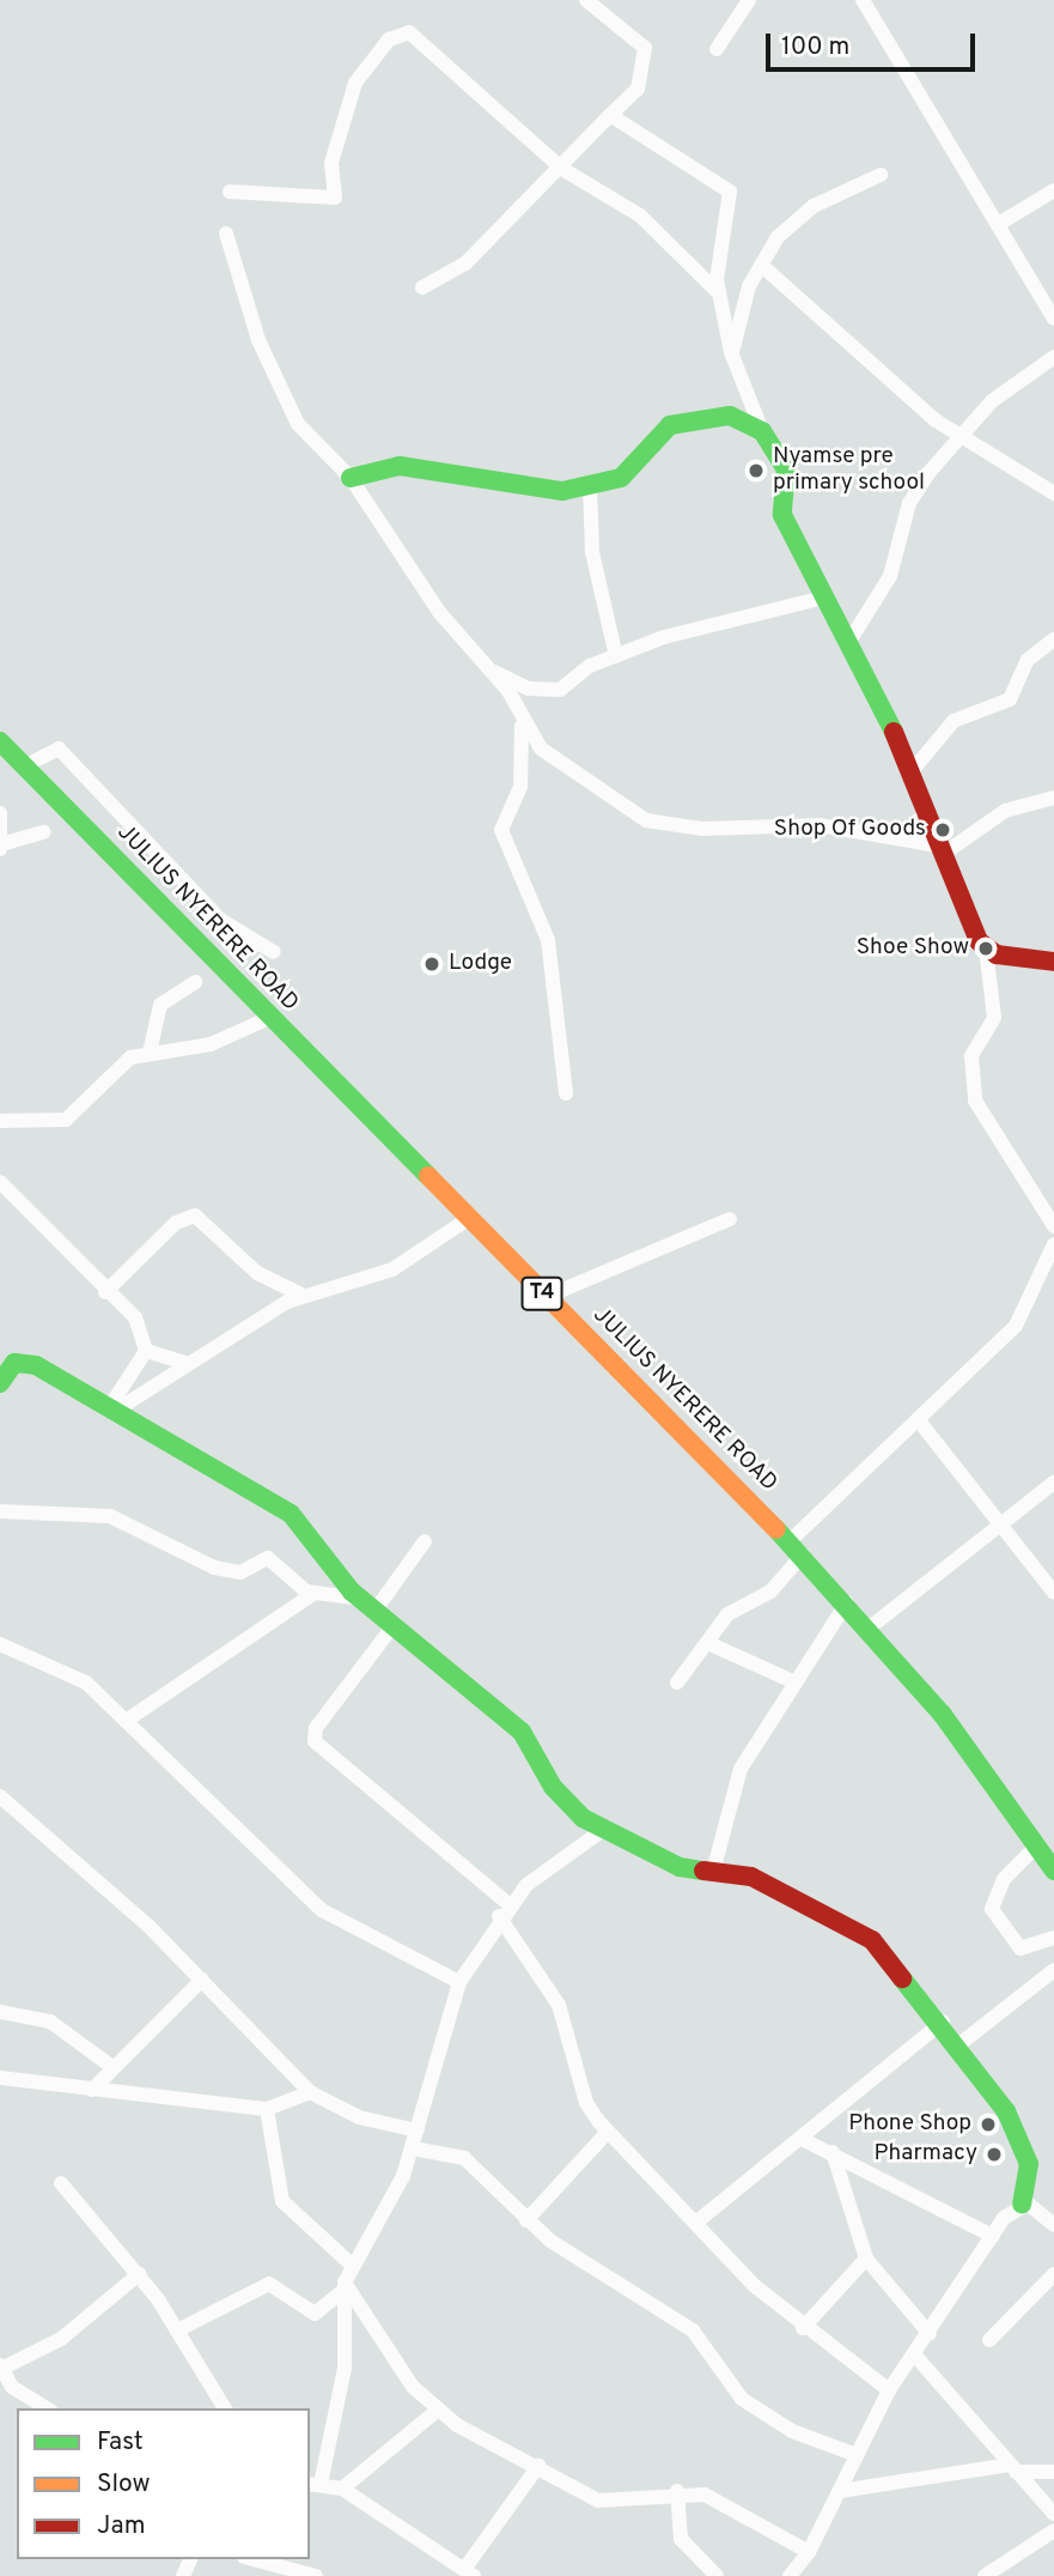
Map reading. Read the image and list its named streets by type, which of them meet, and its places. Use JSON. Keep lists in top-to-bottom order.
{
  "streets": {
    "main road": ["JULIUS NYERERE ROAD", "T4"]
  },
  "places": [
    "Nyamse pre primary school",
    "Shop Of Goods",
    "Shoe Show",
    "Lodge",
    "Phone Shop",
    "Pharmacy"
  ],
  "legend": ["Fast", "Slow", "Jam"],
  "scale_bar": "100 m"
}
